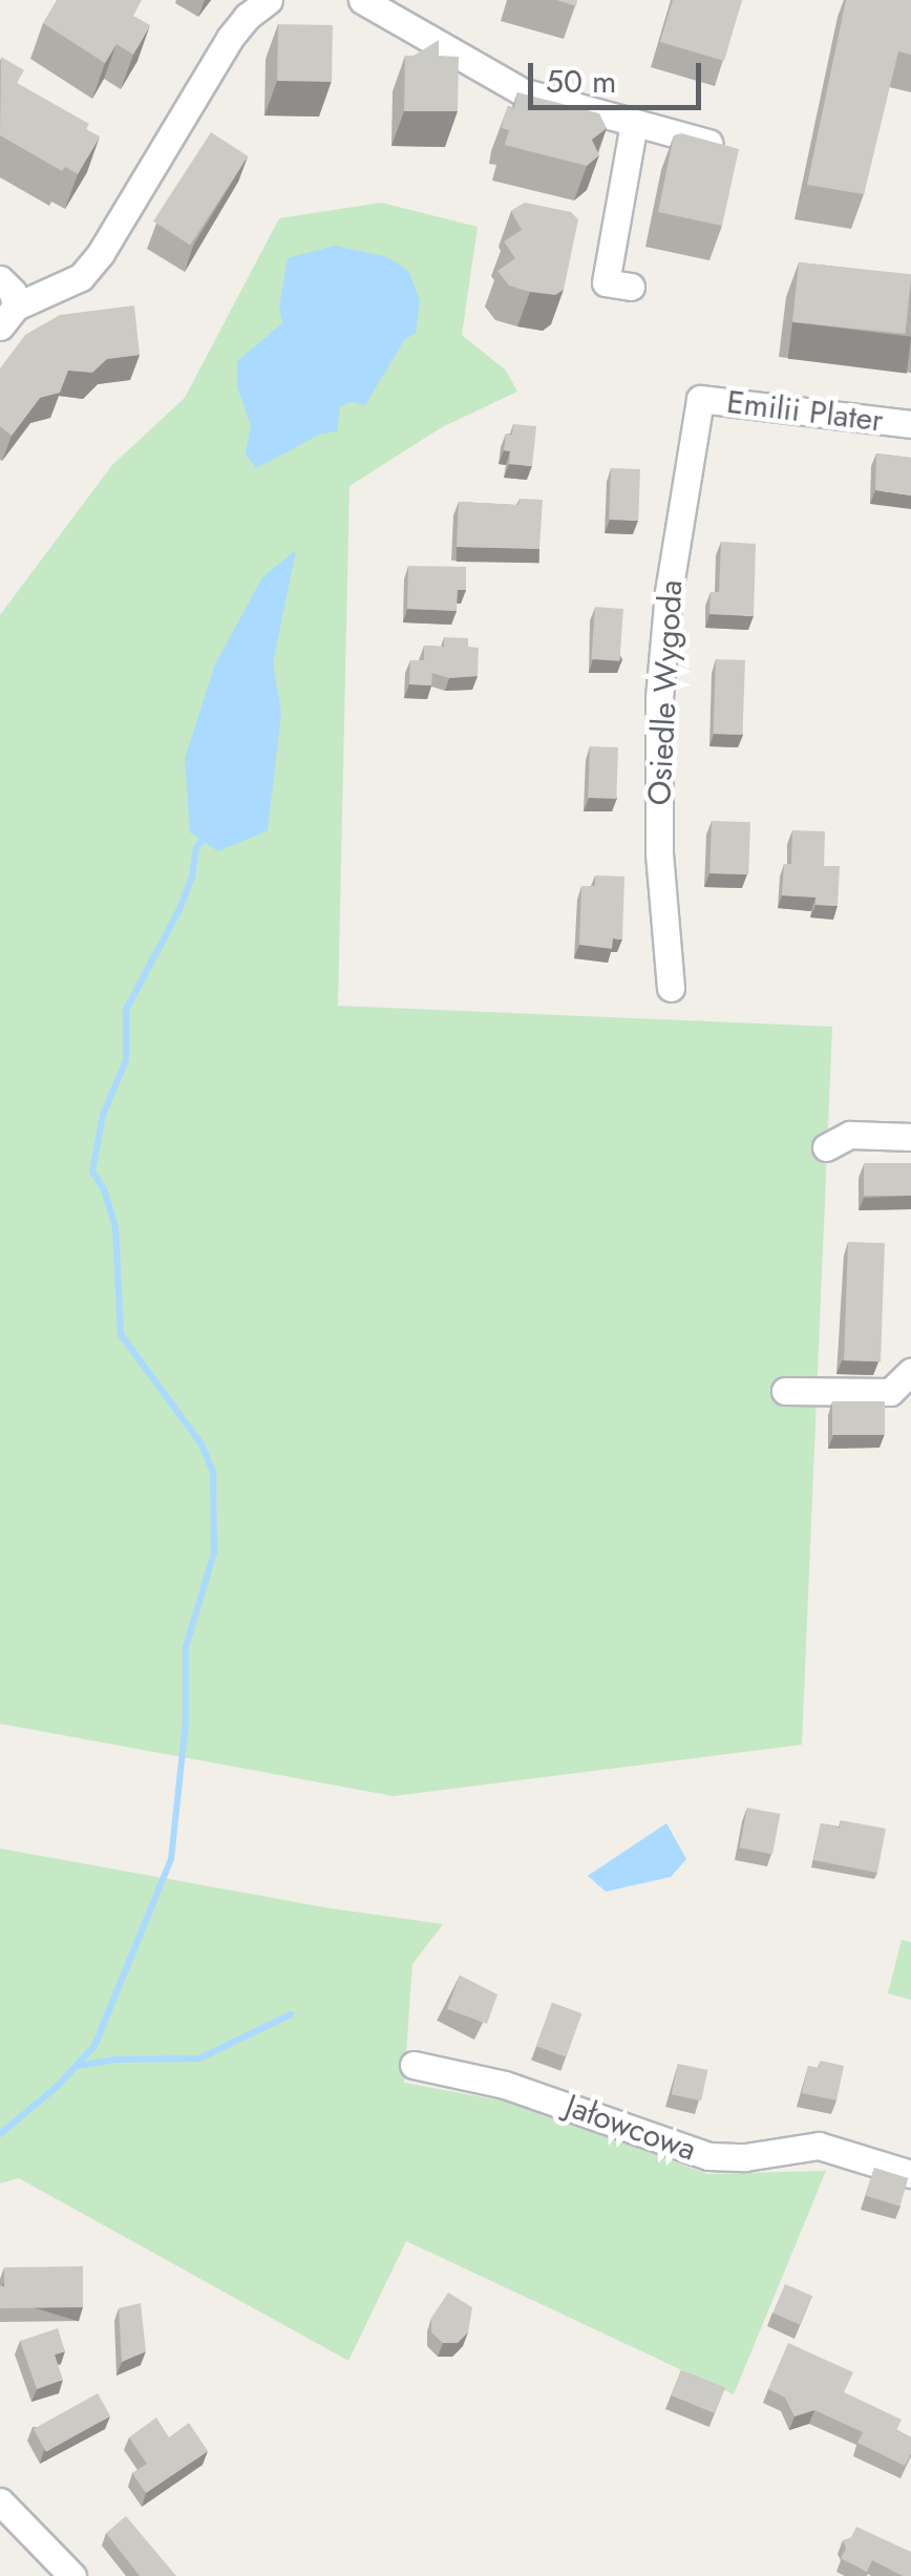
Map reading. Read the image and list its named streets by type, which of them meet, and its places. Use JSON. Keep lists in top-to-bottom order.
{
  "streets": {
    "street": ["Emilii Plater", "Osiedle Wygoda", "Jałowcowa"]
  },
  "crossings": [
    ["Emilii Plater", "Osiedle Wygoda"]
  ],
  "scale_bar": "50 m"
}
